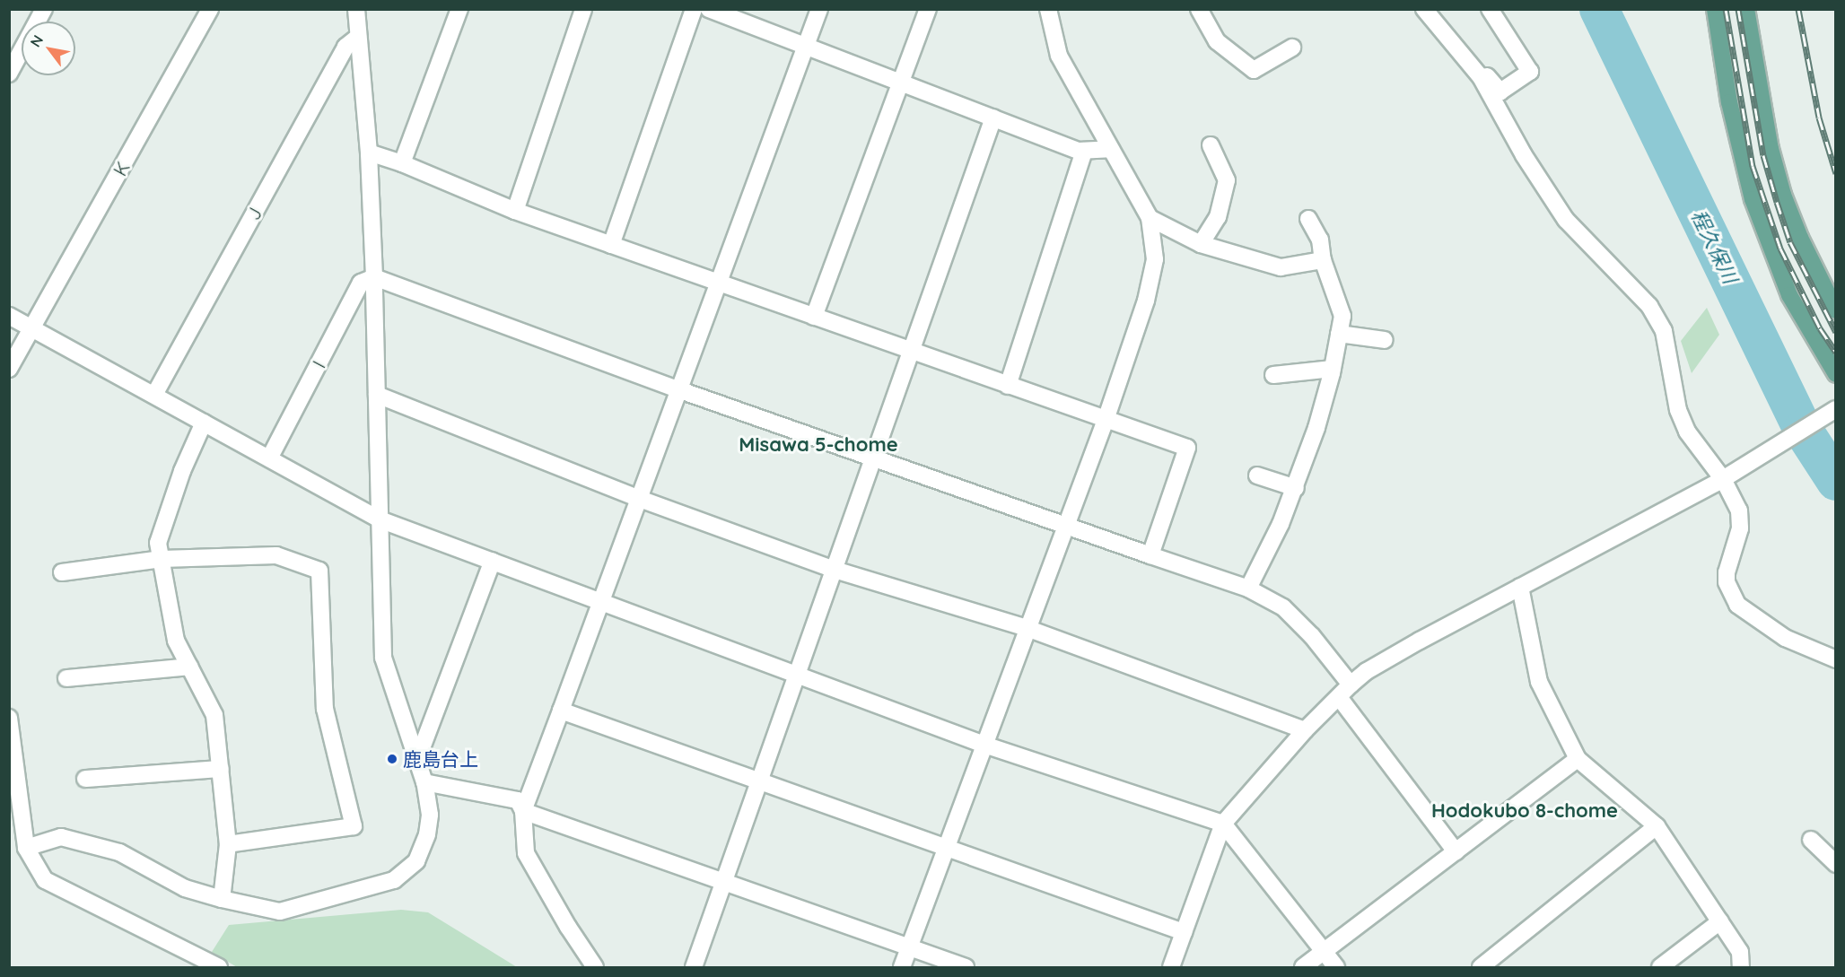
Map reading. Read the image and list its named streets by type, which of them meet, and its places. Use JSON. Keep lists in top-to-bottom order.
{
  "streets": {
    "street": ["K", "J", "I"]
  },
  "districts": ["Misawa 5-chome", "Hodokubo 8-chome"],
  "water": ["程久保川"],
  "places": ["鹿島台上"],
  "north": "top left"
}
